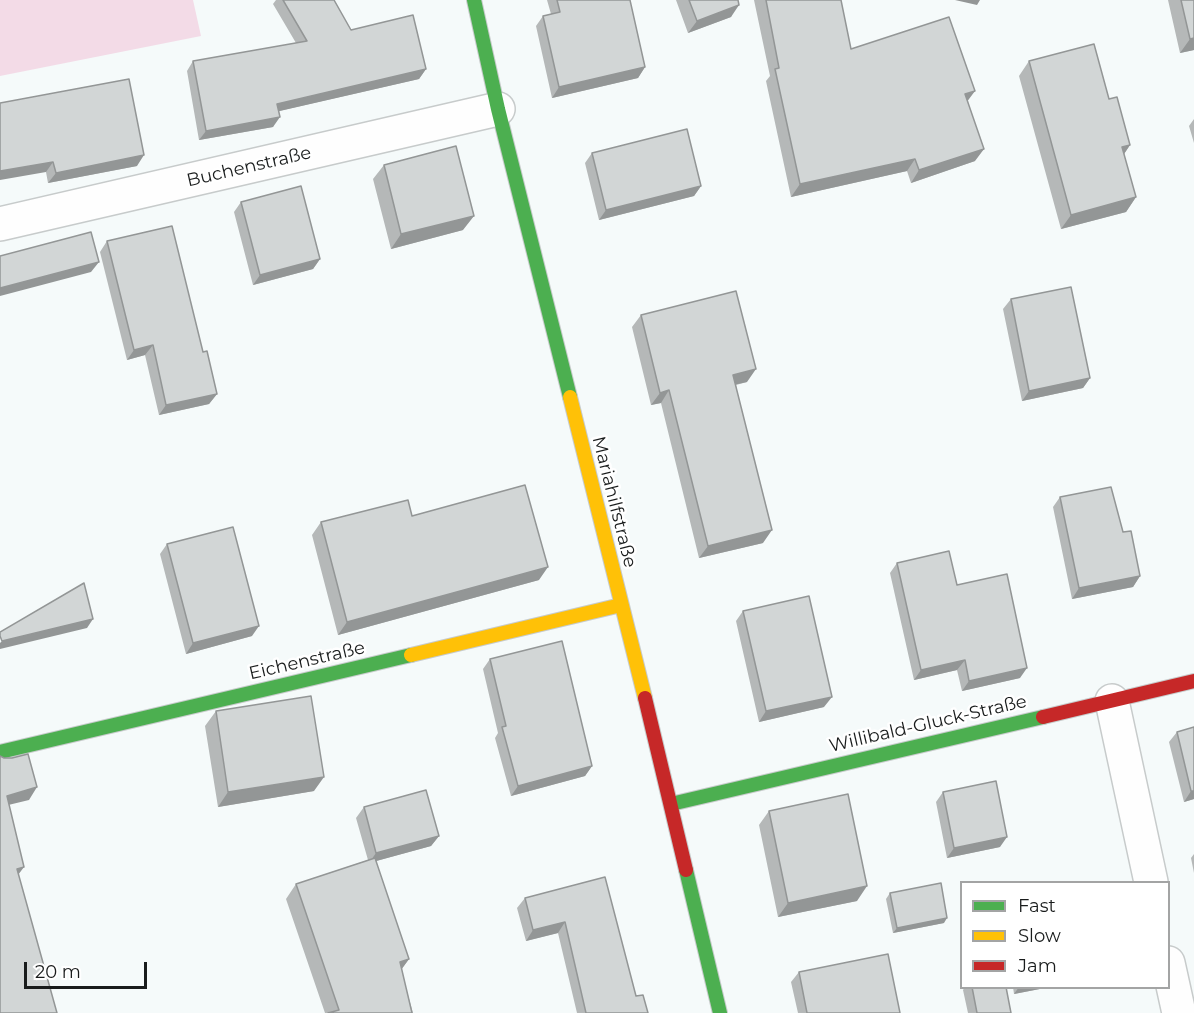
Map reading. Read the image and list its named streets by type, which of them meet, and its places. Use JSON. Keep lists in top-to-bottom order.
{
  "streets": {
    "street": [
      "Buchenstraße",
      "Mariahilfstraße",
      "Eichenstraße",
      "Willibald-Gluck-Straße"
    ]
  },
  "crossings": [
    ["Buchenstraße", "Mariahilfstraße"],
    ["Mariahilfstraße", "Eichenstraße"],
    ["Mariahilfstraße", "Willibald-Gluck-Straße"]
  ],
  "legend": ["Fast", "Slow", "Jam"],
  "scale_bar": "20 m"
}
